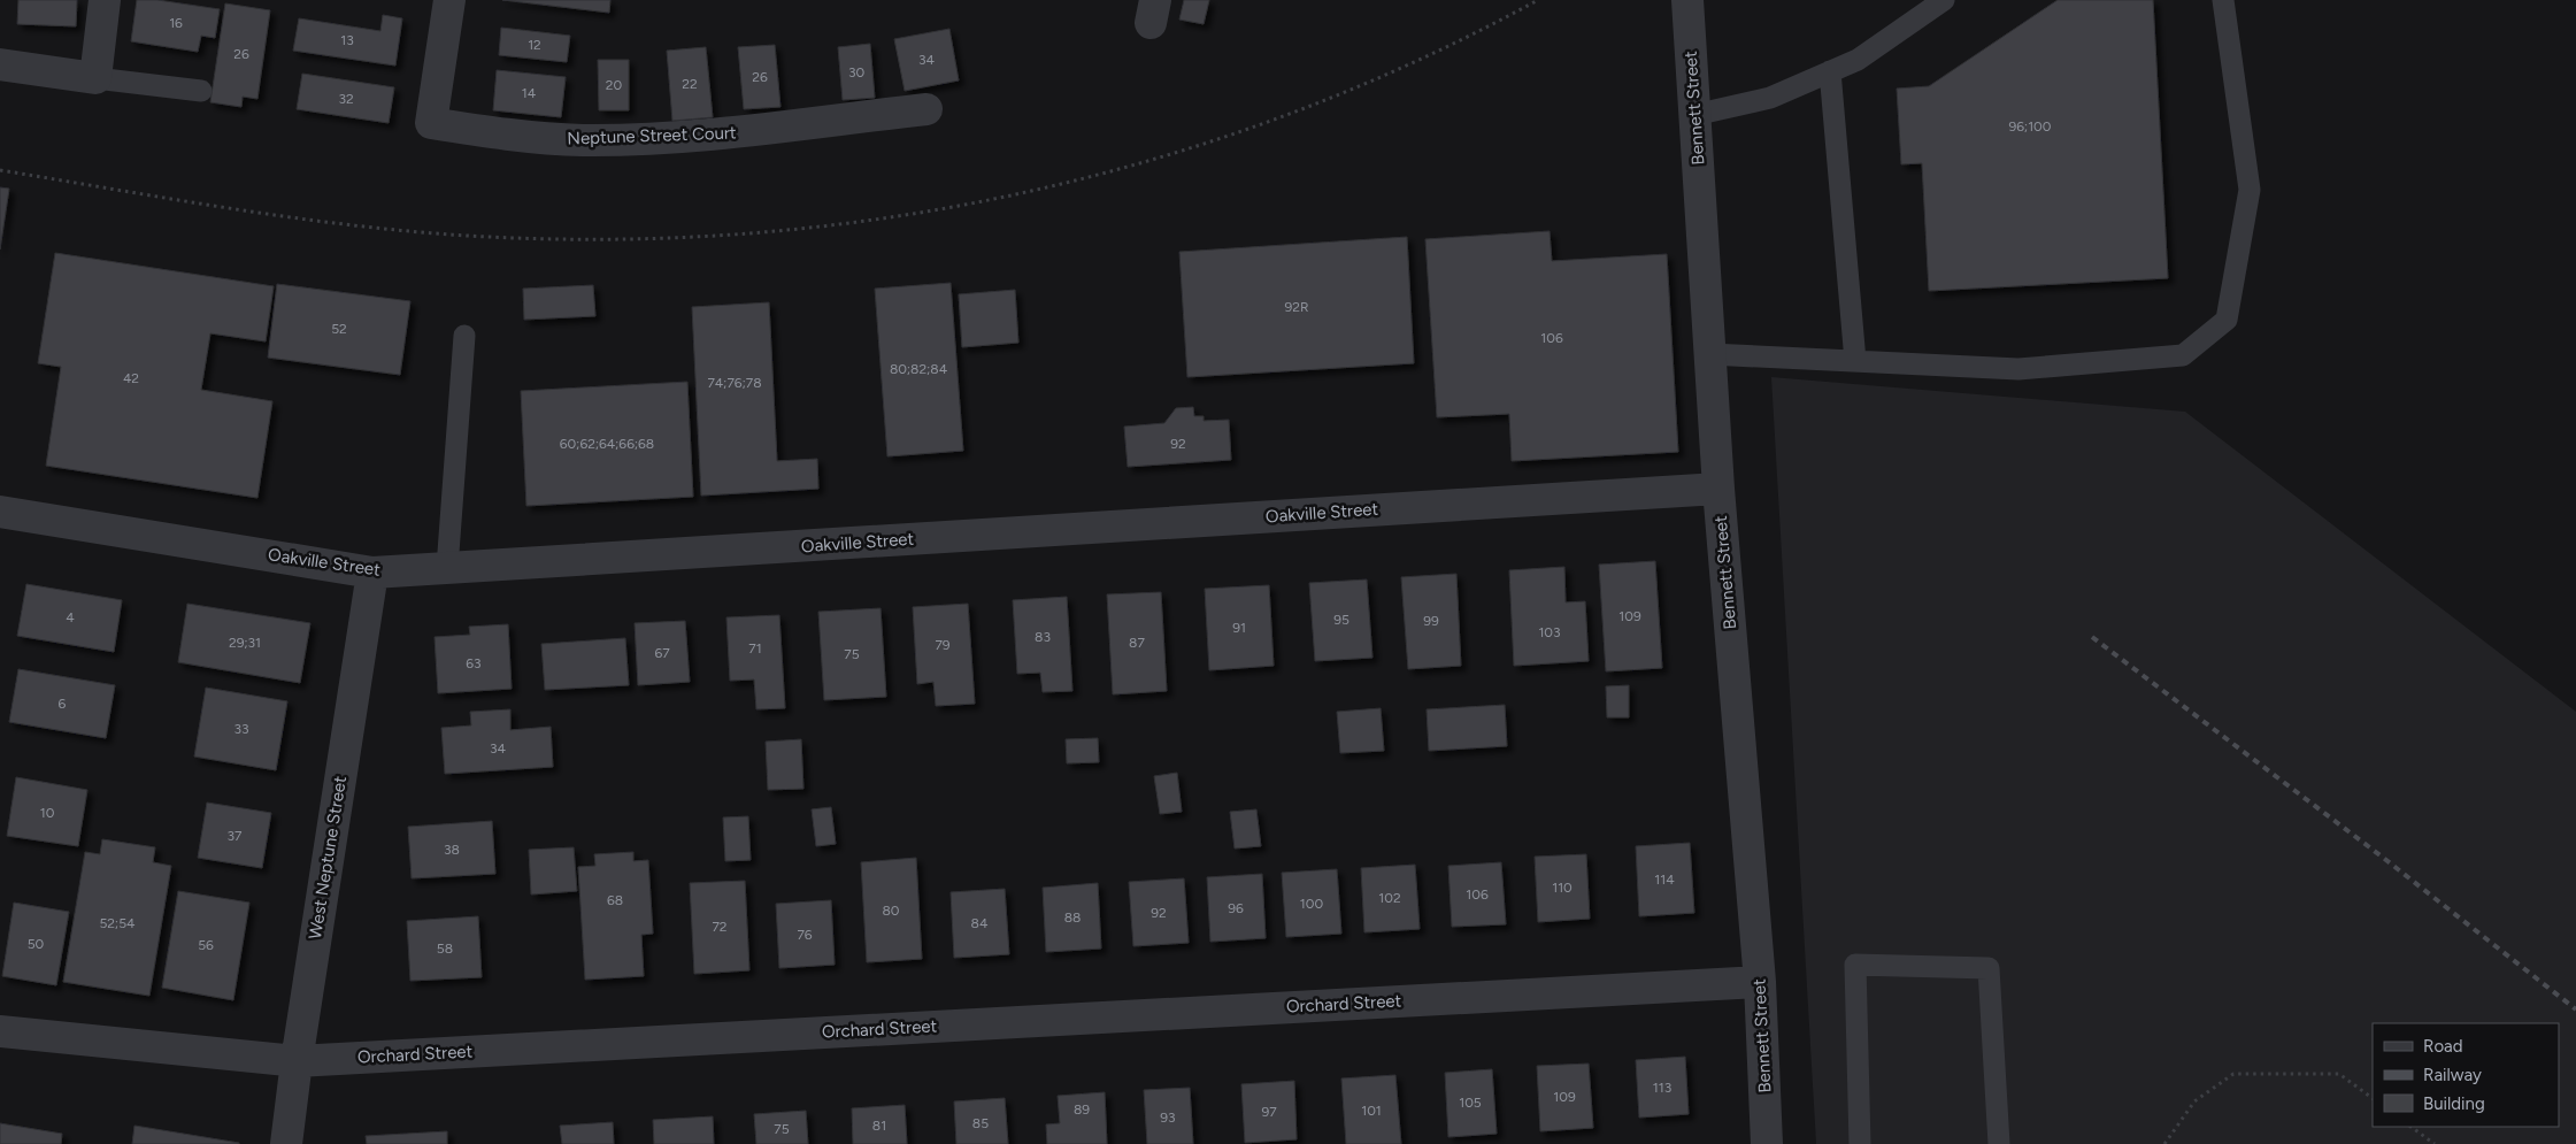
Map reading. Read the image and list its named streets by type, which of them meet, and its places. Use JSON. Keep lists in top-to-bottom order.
{
  "streets": {
    "street": [
      "Bennett Street",
      "Neptune Street Court",
      "Oakville Street",
      "West Neptune Street",
      "Orchard Street"
    ]
  },
  "crossings": [
    ["Bennett Street", "Oakville Street"],
    ["Bennett Street", "Orchard Street"],
    ["Oakville Street", "West Neptune Street"],
    ["West Neptune Street", "Orchard Street"]
  ],
  "house_numbers": [
    "16",
    "13",
    "12",
    "26",
    "34",
    "30",
    "26",
    "22",
    "20",
    "14",
    "32",
    "96;100",
    "92R",
    "52",
    "106",
    "80;82;84",
    "42",
    "74;76;78",
    "60;62;64;66;68",
    "92",
    "109",
    "4",
    "95",
    "99",
    "91",
    "103",
    "83",
    "29;31",
    "87",
    "79",
    "71",
    "67",
    "75",
    "63",
    "6",
    "33",
    "34",
    "10",
    "37",
    "38",
    "114",
    "110",
    "106",
    "102",
    "68",
    "100",
    "96",
    "80",
    "92",
    "88",
    "52;54",
    "84",
    "72",
    "76",
    "50",
    "56",
    "58",
    "113",
    "109",
    "105",
    "89",
    "101",
    "97",
    "93",
    "85",
    "81",
    "75"
  ],
  "legend": ["Road", "Railway", "Building"]
}
